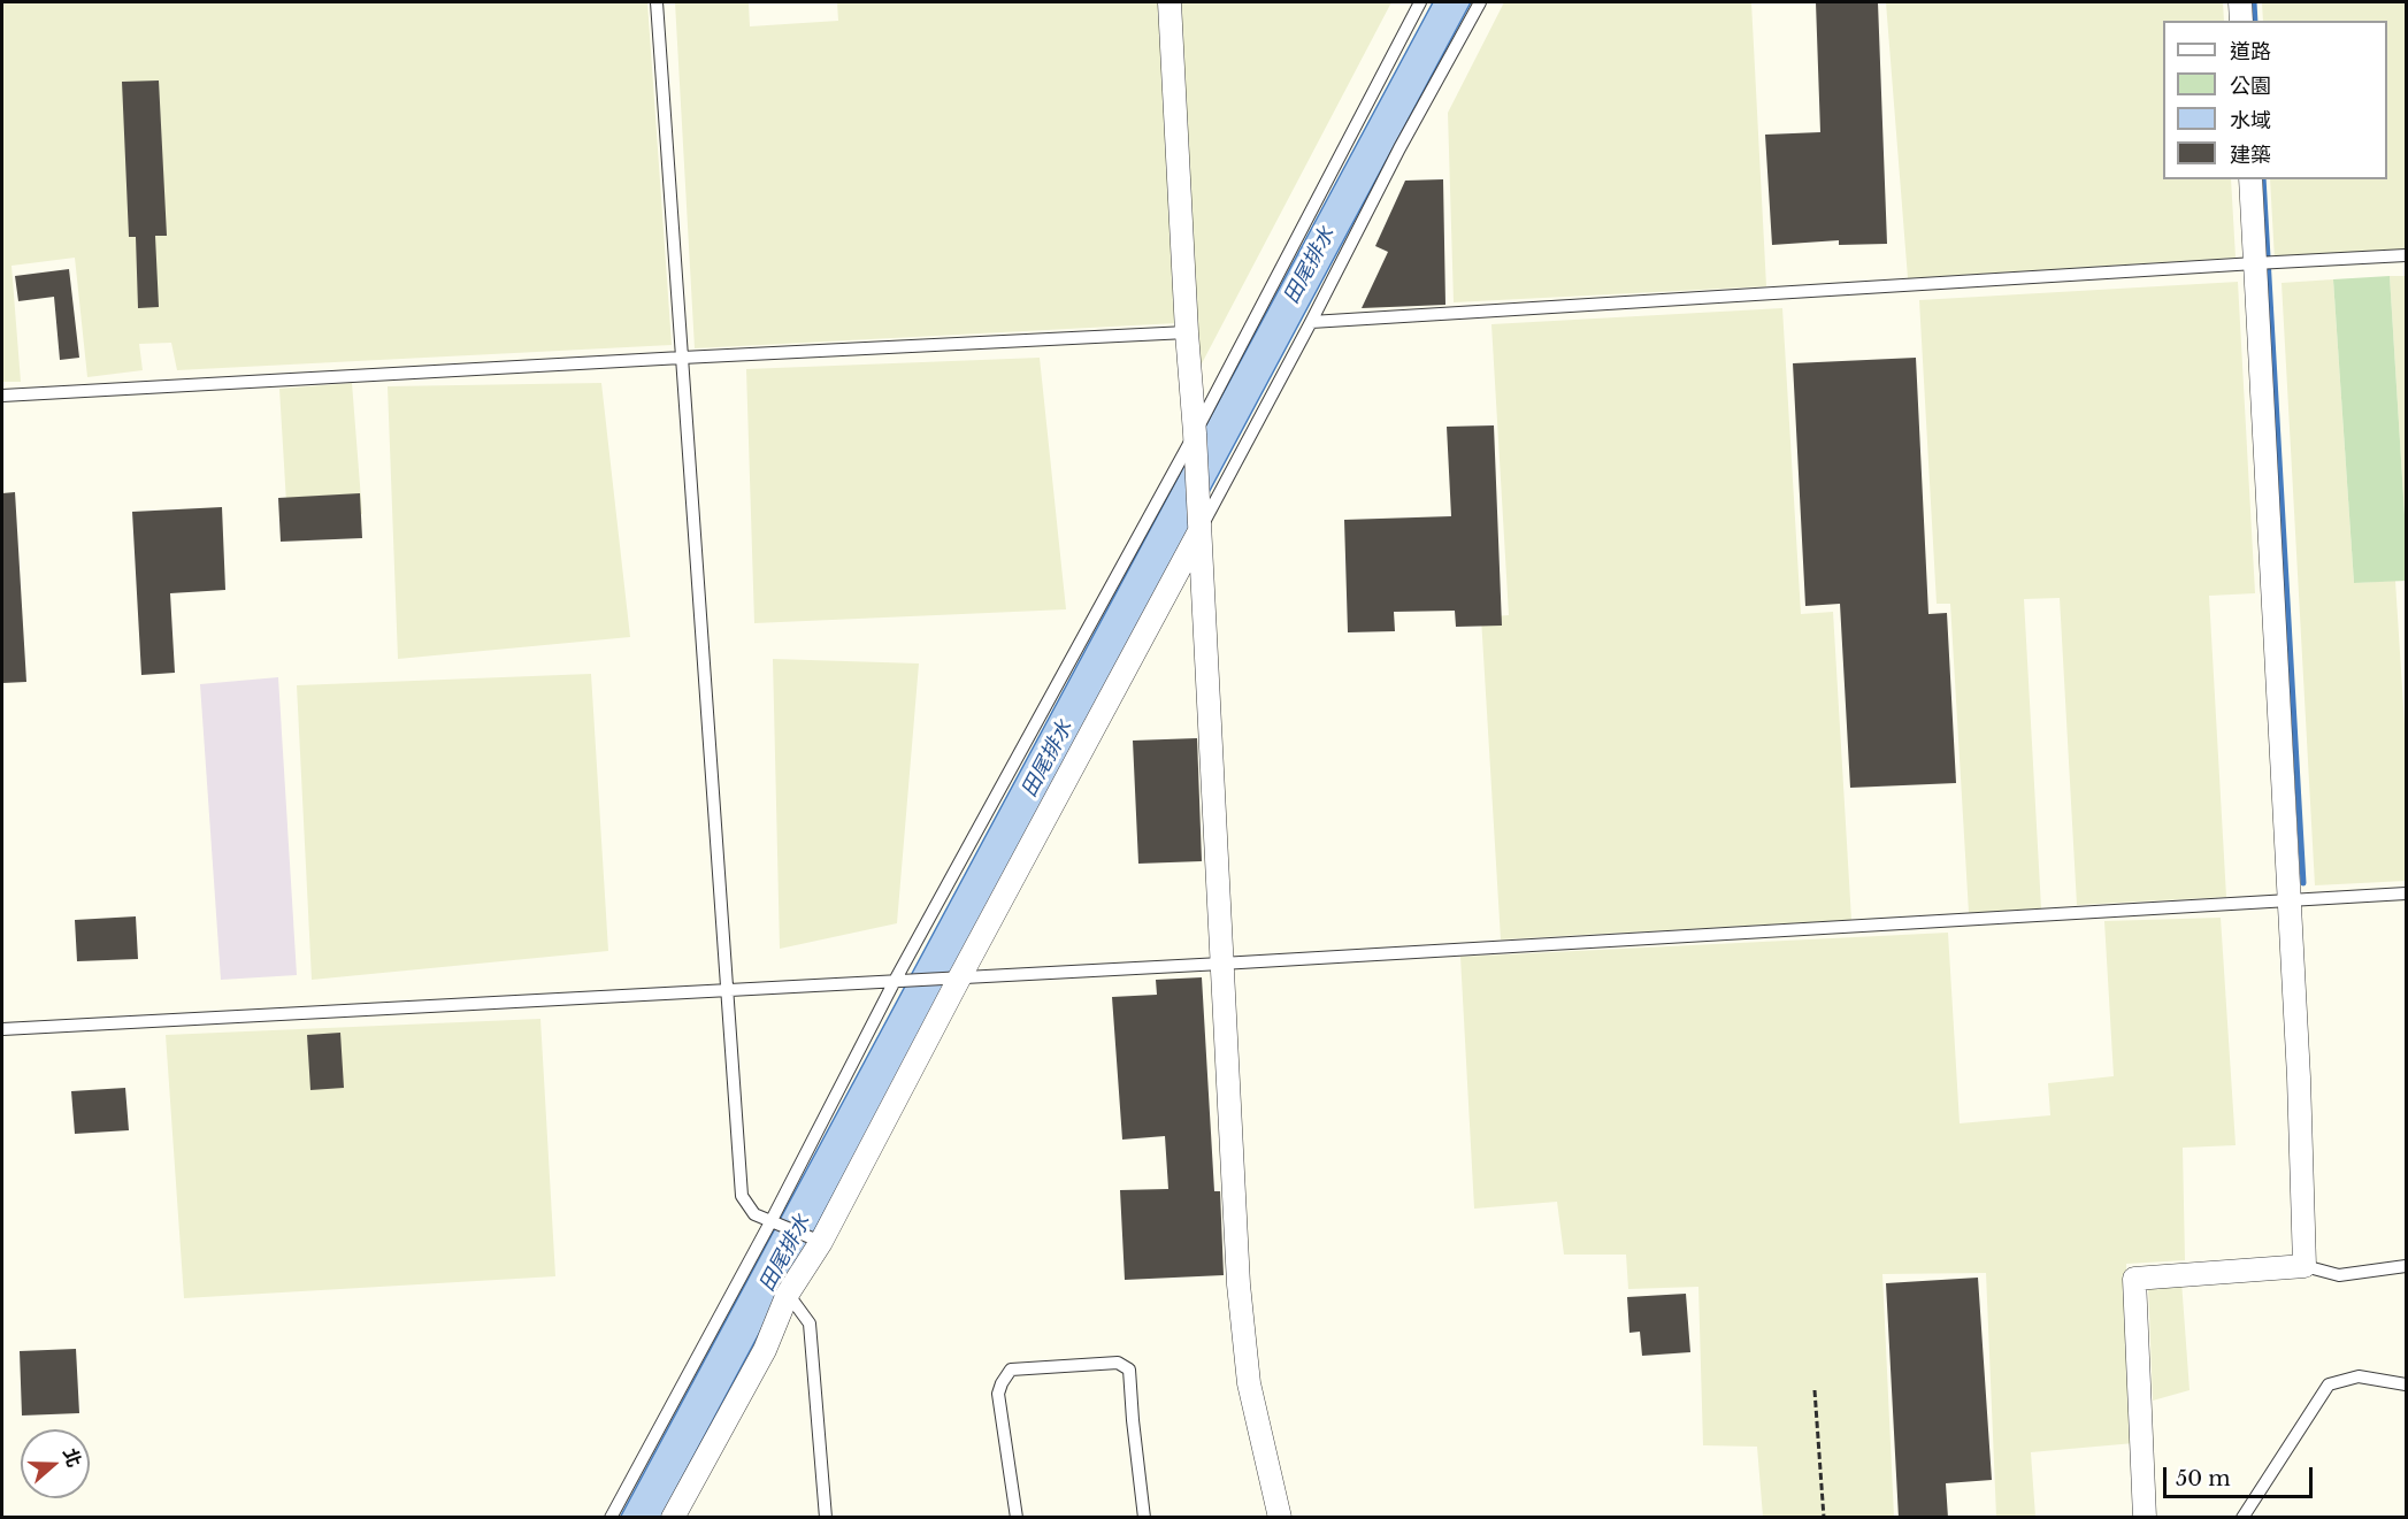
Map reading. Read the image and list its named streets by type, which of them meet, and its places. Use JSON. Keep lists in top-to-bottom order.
{
  "water": ["田尾排水"],
  "legend": [
    "道路",
    "公園",
    "水域",
    "建築"
  ],
  "scale_bar": "50 m",
  "north": "right"
}
